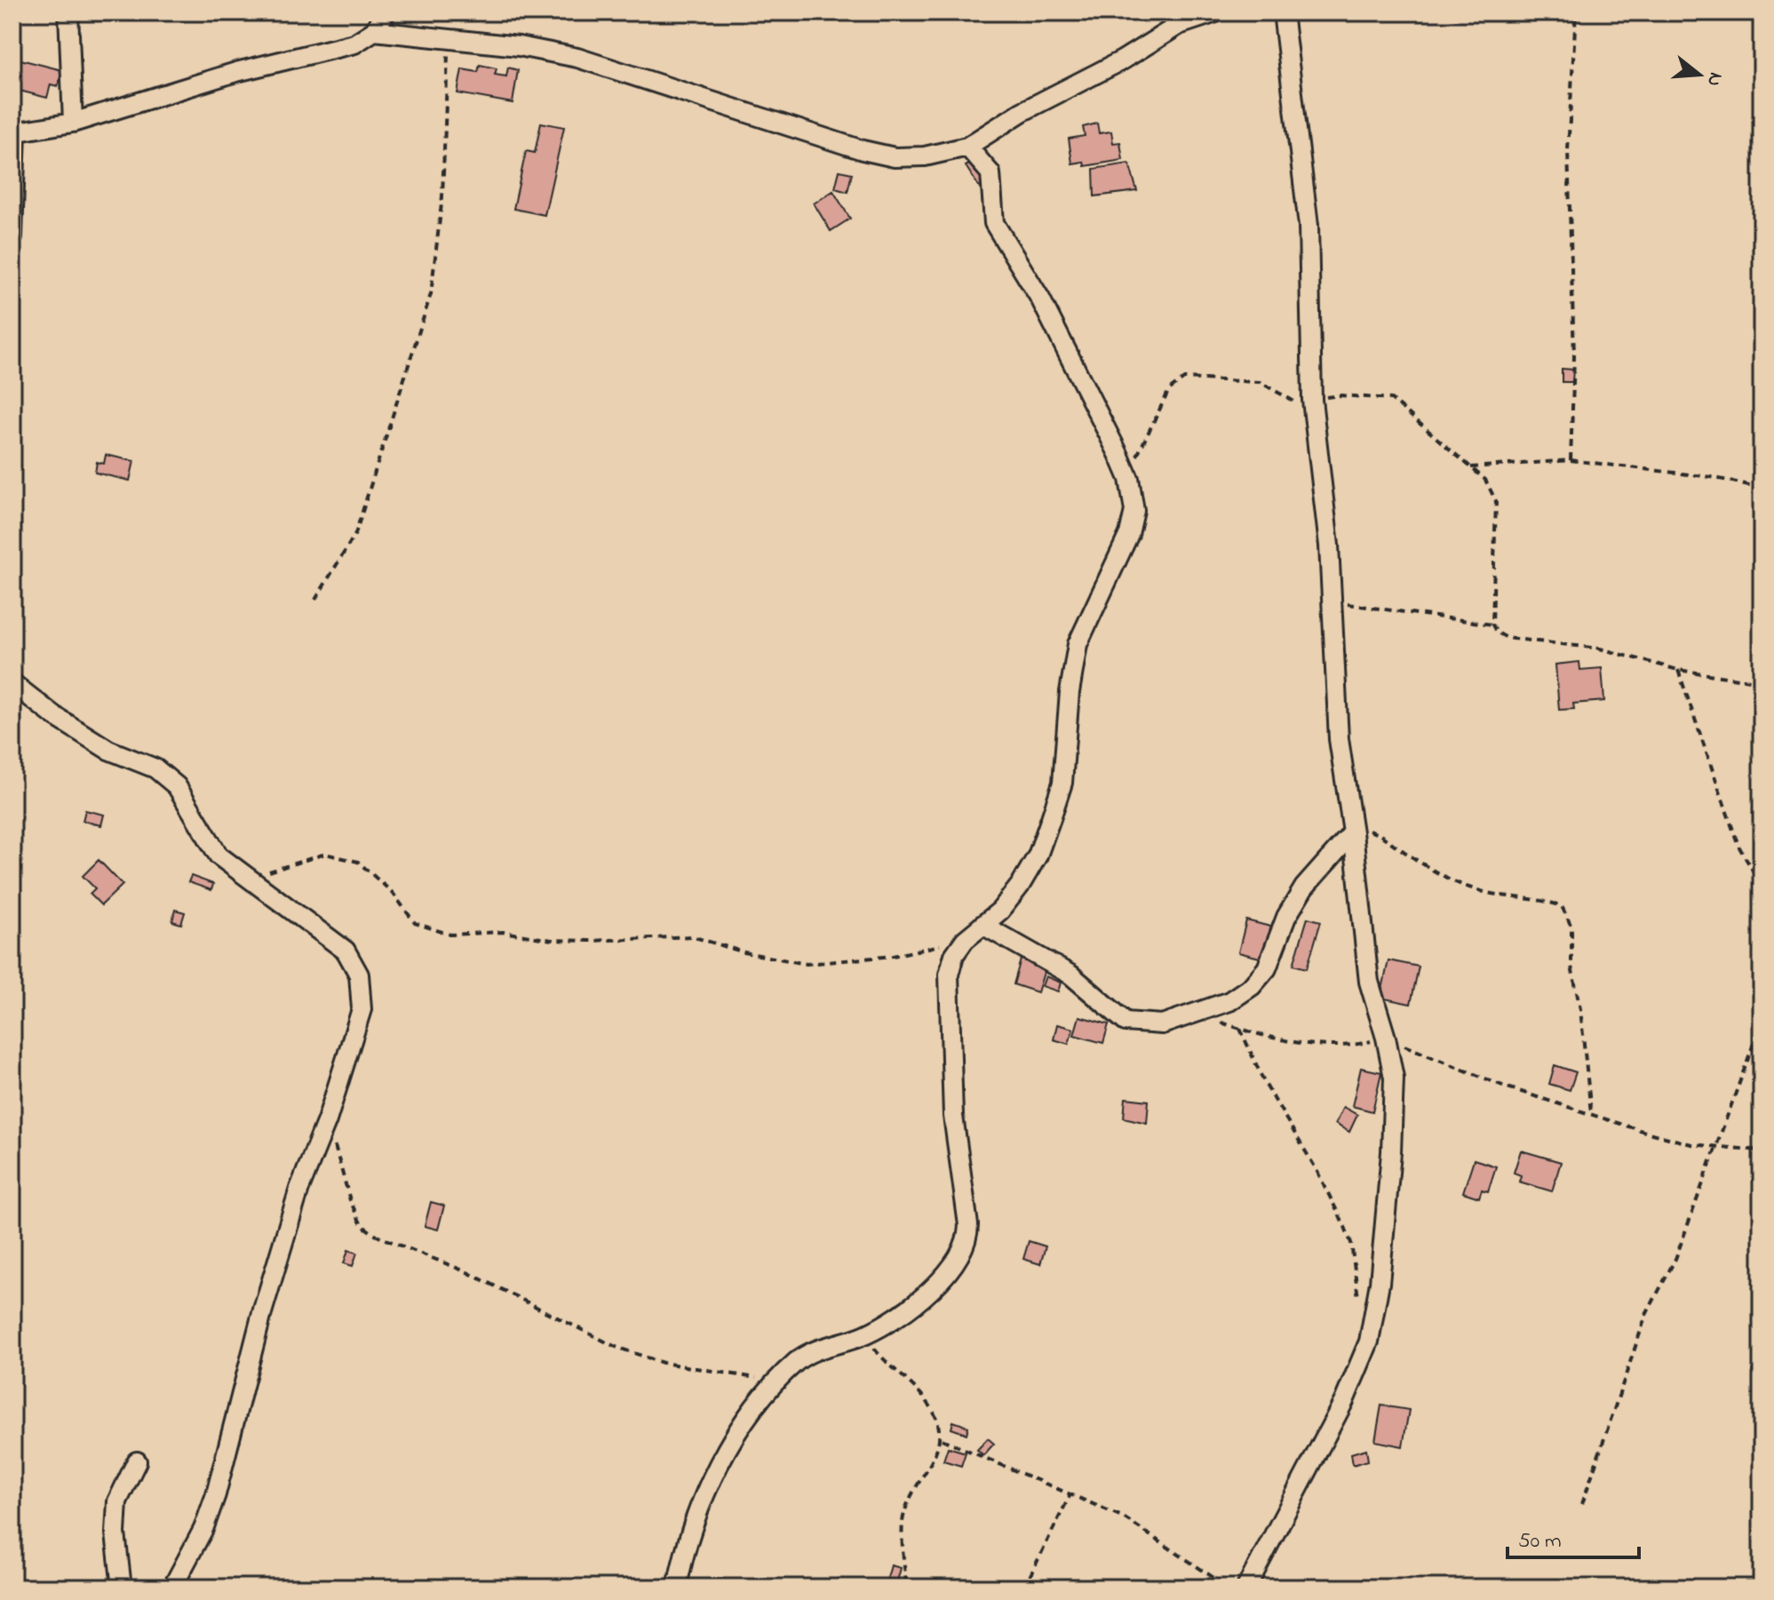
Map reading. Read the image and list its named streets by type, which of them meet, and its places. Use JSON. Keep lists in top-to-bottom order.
{
  "scale_bar": "50 m",
  "north": "right"
}
